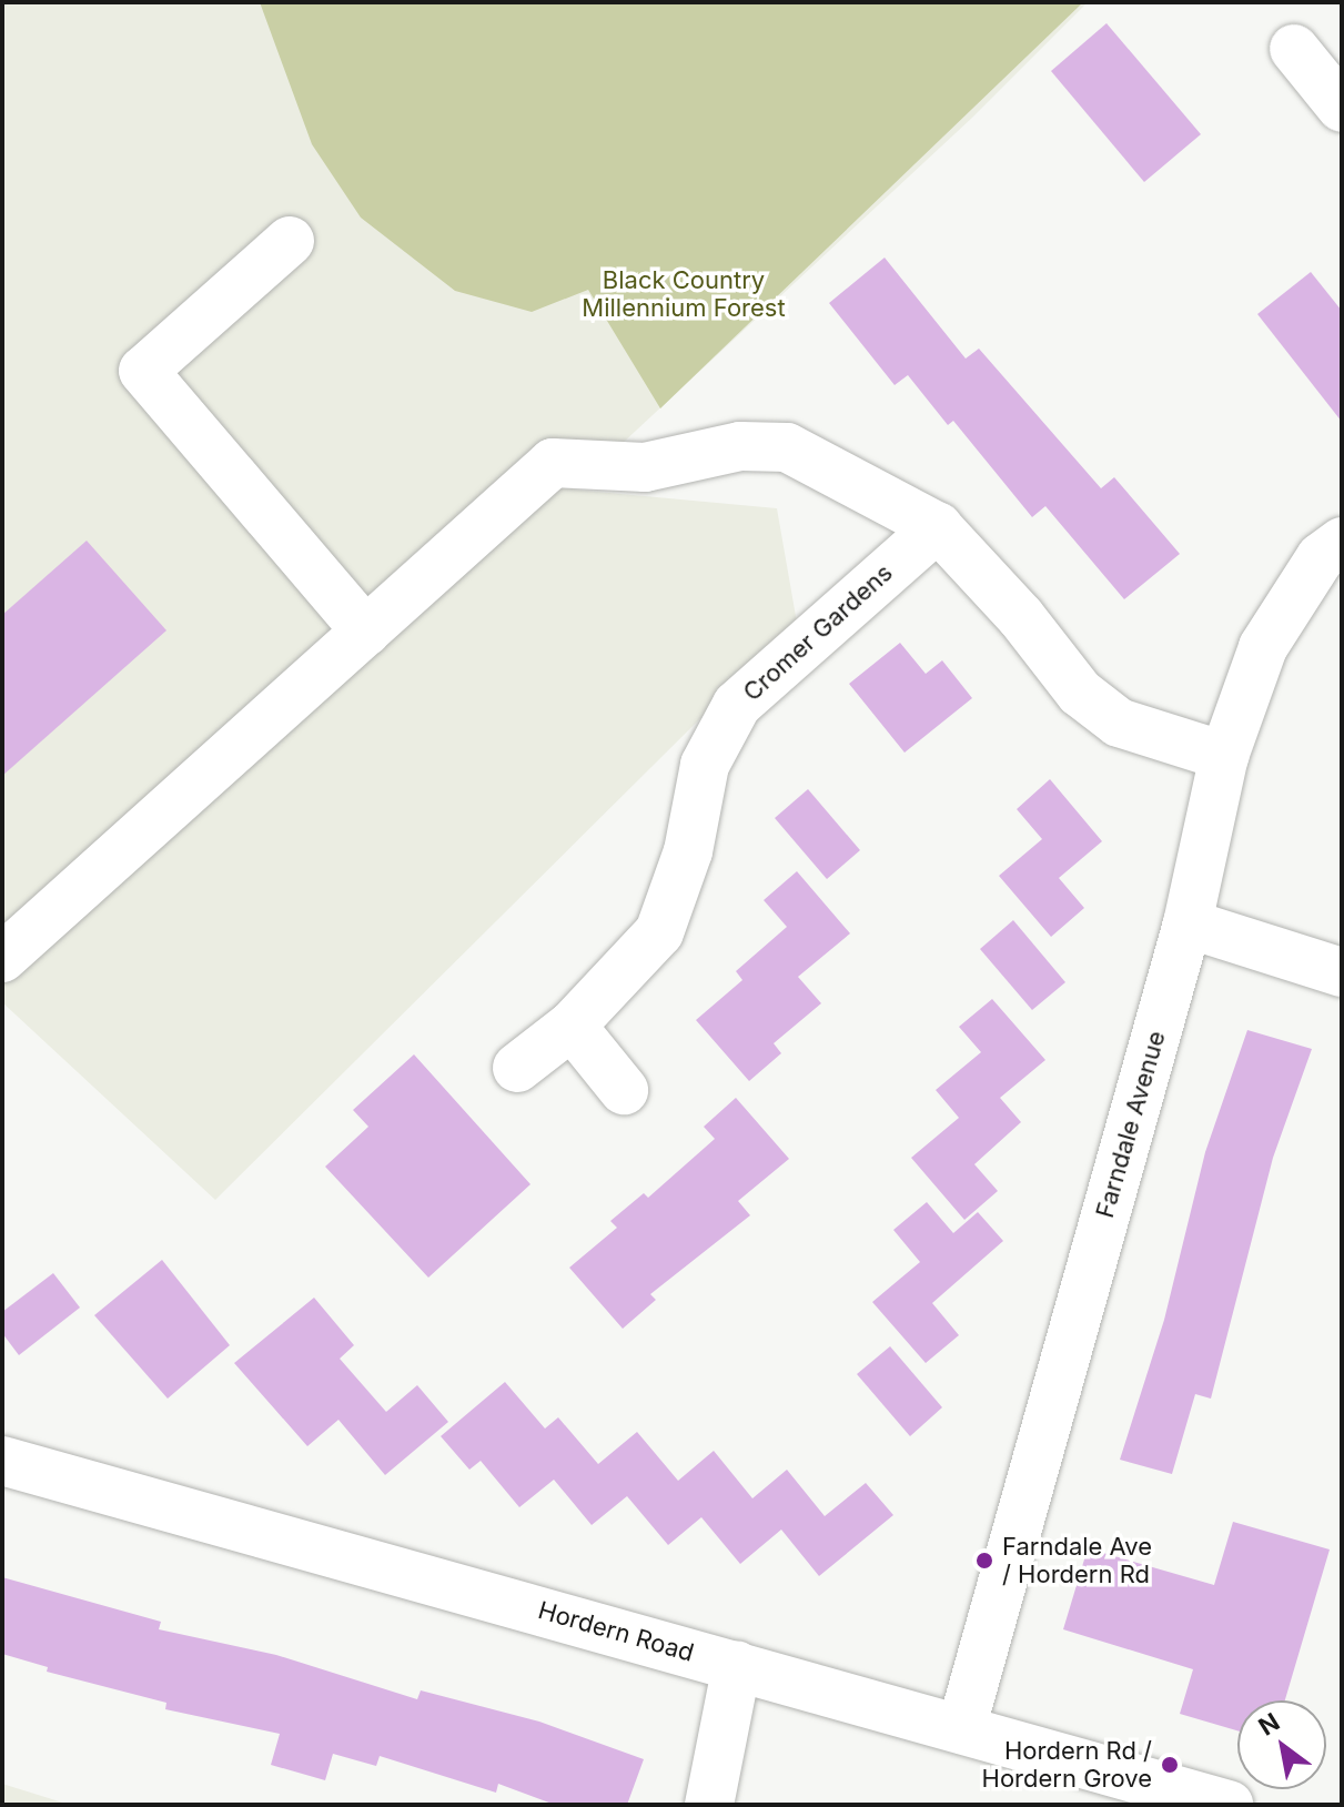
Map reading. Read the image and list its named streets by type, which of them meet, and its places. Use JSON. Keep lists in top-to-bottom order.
{
  "streets": {
    "street": ["Cromer Gardens", "Farndale Avenue", "Hordern Road"]
  },
  "crossings": [
    ["Farndale Avenue", "Hordern Road"]
  ],
  "parks": ["Black Country Millennium Forest"],
  "places": ["Farndale Ave / Hordern Rd", "Hordern Rd / Hordern Grove"],
  "north": "top left"
}
